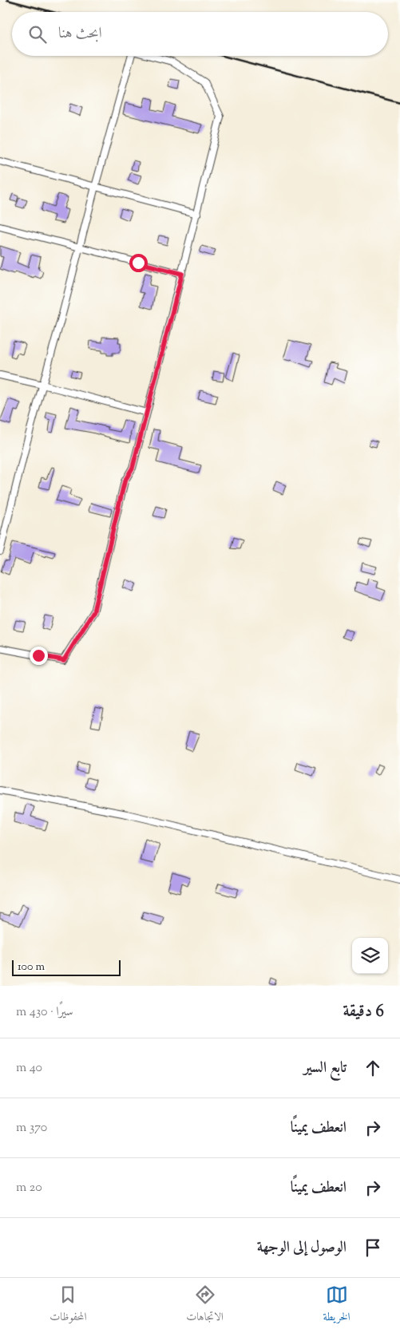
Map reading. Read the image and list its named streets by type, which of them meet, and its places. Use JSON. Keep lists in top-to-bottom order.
{
  "scale_bar": "100 m",
  "page": {
    "search": "ابحث هنا",
    "scale": "100 m",
    "heading": ["6 دقيقة", "سيرًا · 430 m"],
    "list": [
      ["تابع السير", "40 m"],
      ["انعطف يمينًا", "370 m"],
      ["انعطف يمينًا", "20 m"],
      "الوصول إلى الوجهة"
    ],
    "nav": ["الخريطة", "الاتجاهات", "المحفوظات"]
  }
}
